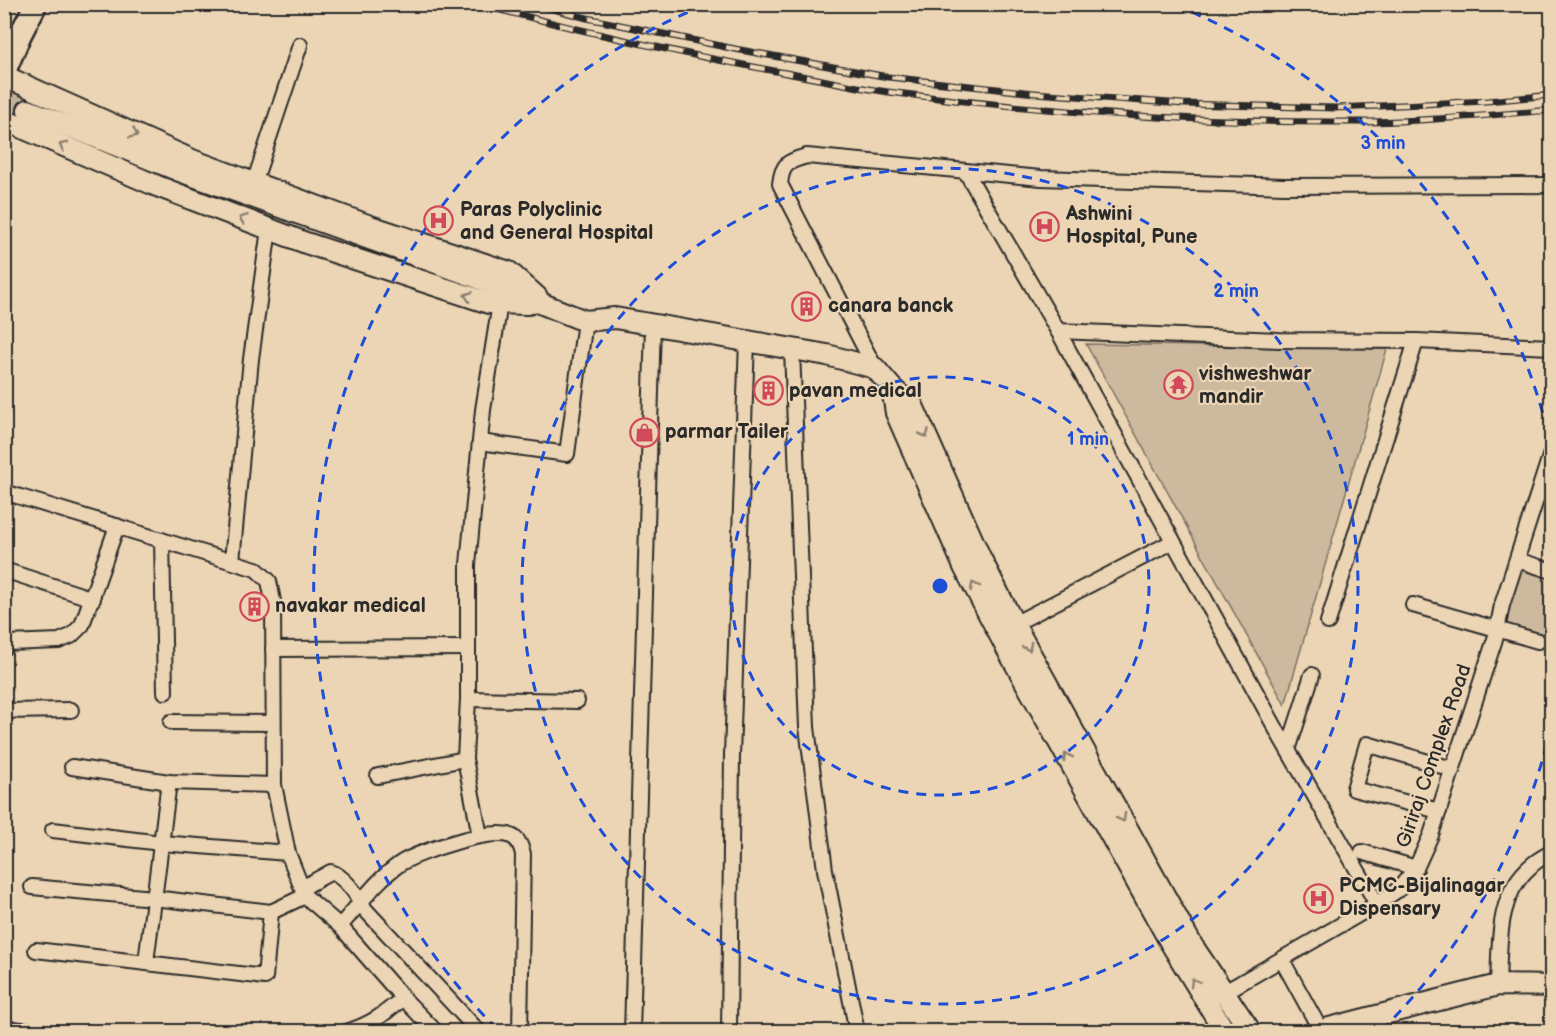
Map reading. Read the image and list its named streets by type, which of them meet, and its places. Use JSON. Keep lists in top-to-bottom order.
{
  "streets": {
    "street": ["Giriraj Complex Road"]
  },
  "places": {
    "hospital": ["Paras Polyclinic and General Hospital", "Ashwini Hospital, Pune", "PCMC-Bijalinagar Dispensary"],
    "building": ["canara banck", "pavan medical", "navakar medical"],
    "temple": ["vishweshwar mandir"],
    "shop": ["parmar Tailer"]
  },
  "rings": ["3 min", "2 min", "1 min"]
}
